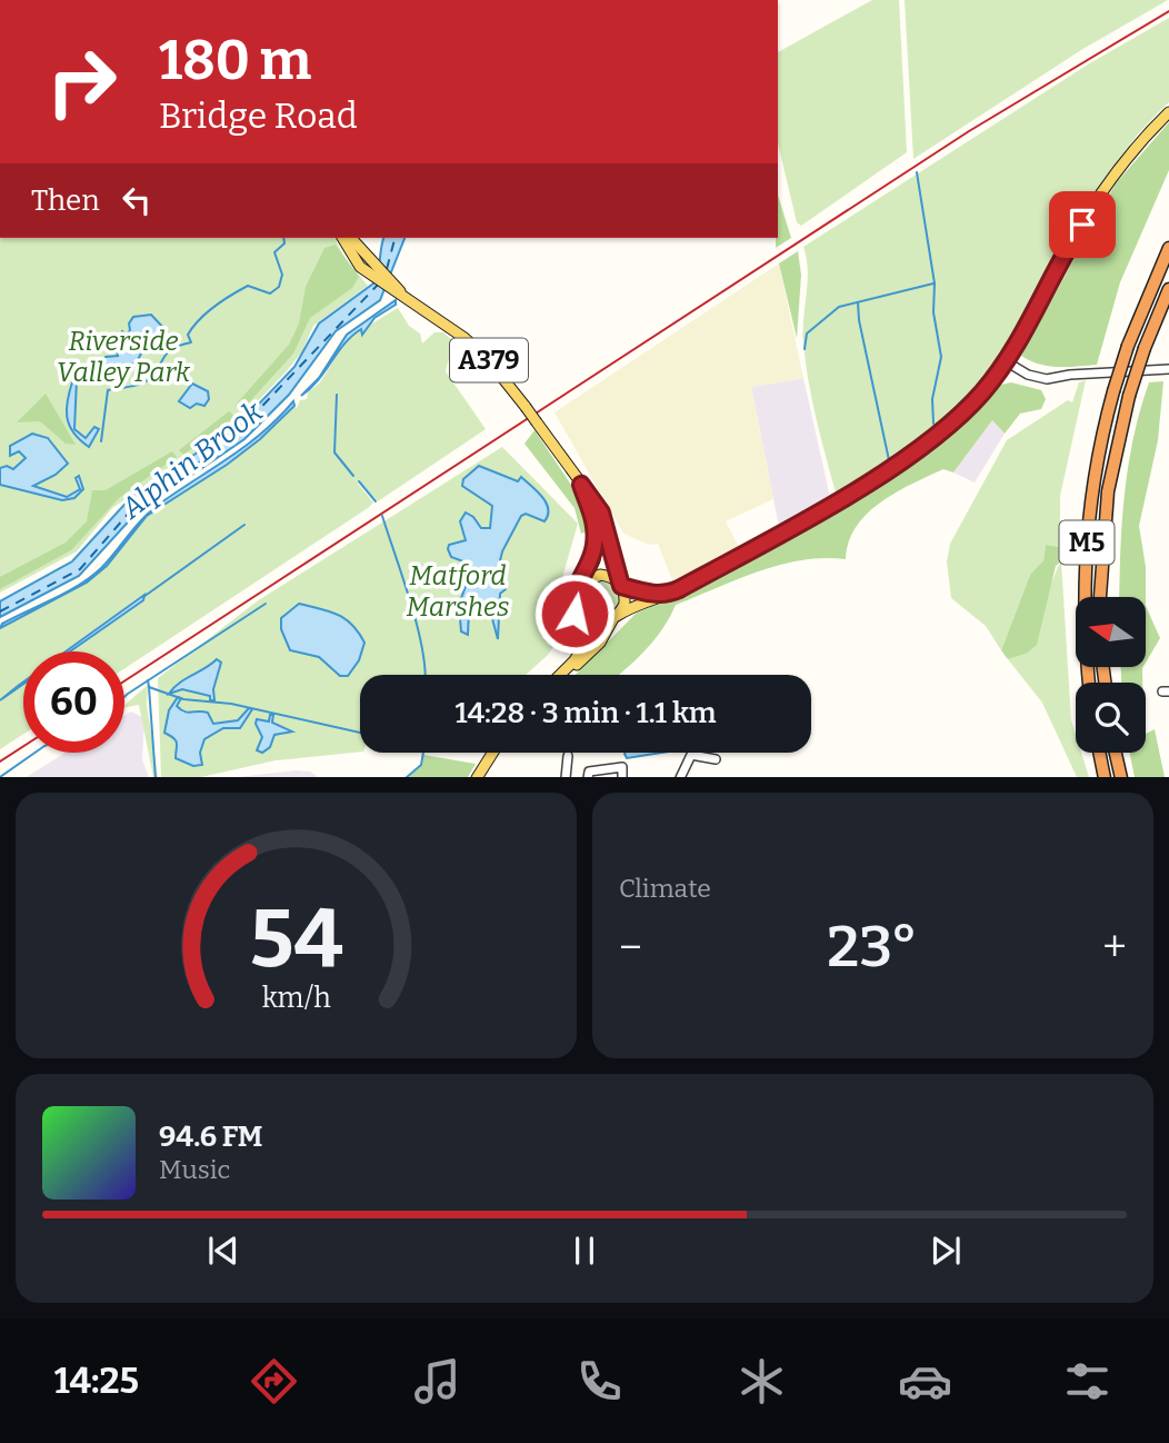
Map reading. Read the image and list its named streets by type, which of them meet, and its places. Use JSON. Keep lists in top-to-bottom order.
{
  "streets": {
    "highway": ["M5"],
    "main road": ["A379"]
  },
  "water": ["Alphin Brook"],
  "parks": ["Riverside Valley Park", "Matford Marshes"],
  "north": "left",
  "page": {
    "turn": ["180 m", "Bridge Road"],
    "then": "Then",
    "limit": "60",
    "trip": "14:28 · 3 min · 1.1 km",
    "tile": "Climate",
    "heat": ["−", "23°", "+"],
    "song": ["94.6 FM", "Music"],
    "tabs": "14:25",
    "gauge": ["54", "km/h"]
  }
}
